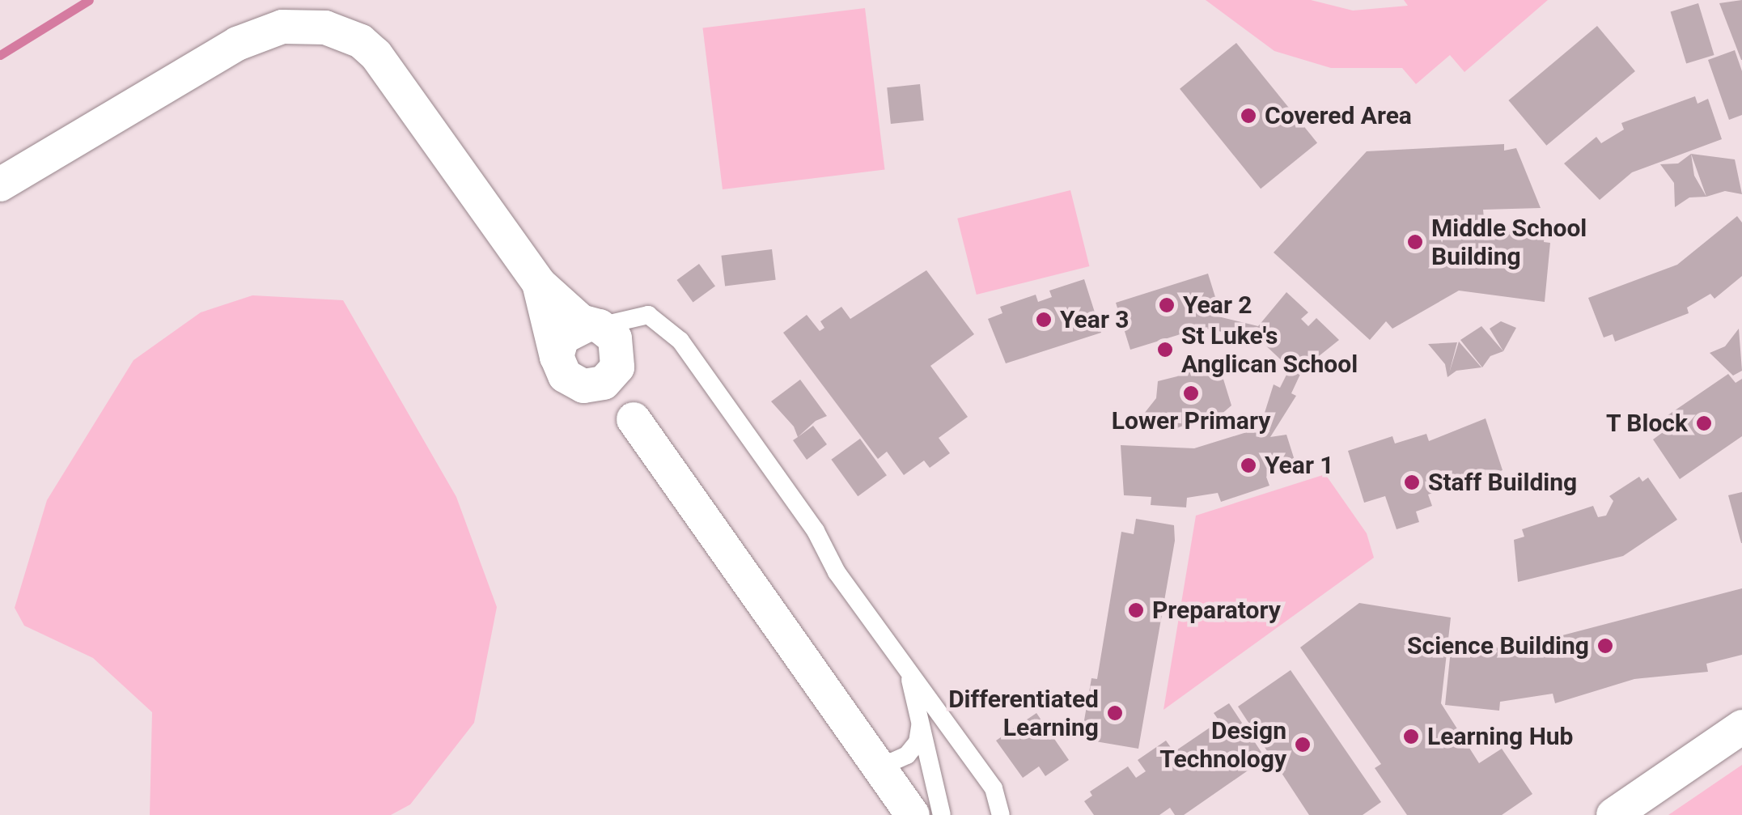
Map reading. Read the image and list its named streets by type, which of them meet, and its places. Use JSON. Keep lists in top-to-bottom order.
{
  "places": [
    "Covered Area",
    "Middle School Building",
    "Year 2",
    "Year 3",
    "St Luke's Anglican School",
    "Lower Primary",
    "T Block",
    "Year 1",
    "Staff Building",
    "Preparatory",
    "Science Building",
    "Differentiated Learning",
    "Learning Hub",
    "Design Technology"
  ]
}
